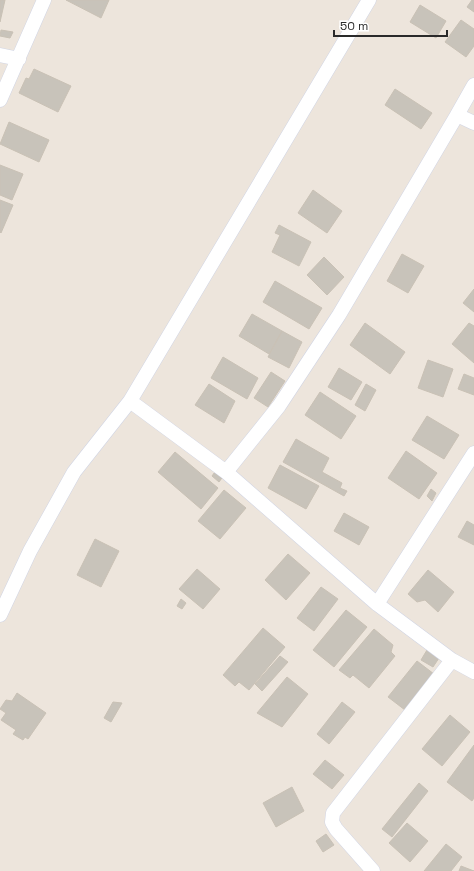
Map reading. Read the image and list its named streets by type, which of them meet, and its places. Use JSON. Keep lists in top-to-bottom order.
{
  "scale_bar": "50 m"
}
